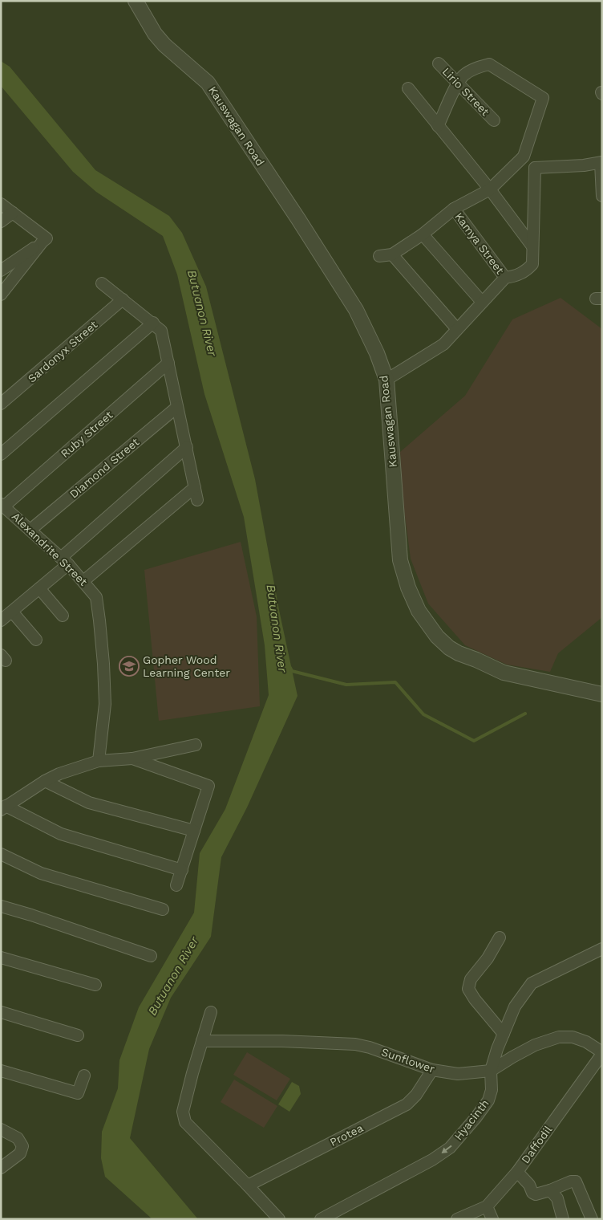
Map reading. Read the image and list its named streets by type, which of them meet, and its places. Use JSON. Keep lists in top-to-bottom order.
{
  "streets": {
    "street": [
      "Lirio Street",
      "Kauswagan Road",
      "Kamya Street",
      "Sardonyx Street",
      "Ruby Street",
      "Diamond Street",
      "Alexandrite Street",
      "Sunflower",
      "Hyacinth",
      "Protea",
      "Daffodil"
    ]
  },
  "crossings": [
    ["Ruby Street", "Alexandrite Street"],
    ["Diamond Street", "Alexandrite Street"],
    ["Sunflower", "Hyacinth"],
    ["Sunflower", "Protea"],
    ["Sunflower", "Daffodil"]
  ],
  "one_way": ["Hyacinth"],
  "water": ["Butuanon River"],
  "places": {
    "school or university": ["Gopher Wood Learning Center"]
  }
}
